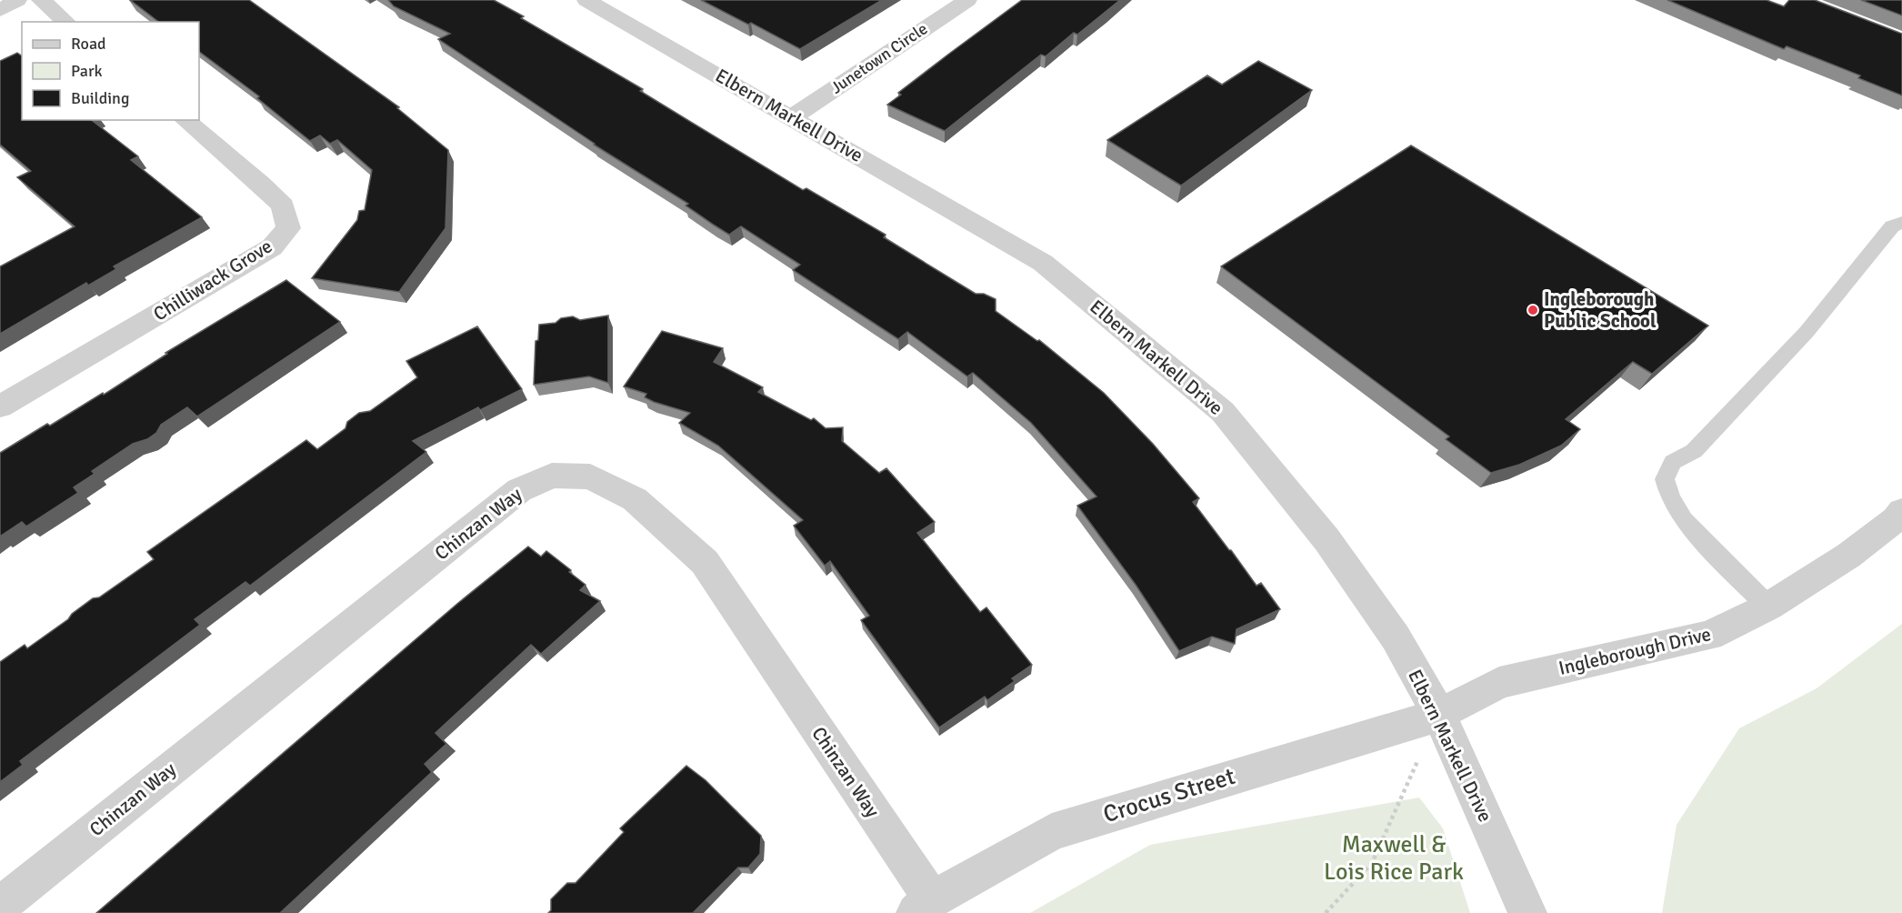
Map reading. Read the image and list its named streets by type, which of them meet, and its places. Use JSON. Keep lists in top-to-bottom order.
{
  "streets": {
    "street": [
      "Junetown Circle",
      "Elbern Markell Drive",
      "Chilliwack Grove",
      "Chinzan Way",
      "Ingleborough Drive",
      "Crocus Street"
    ]
  },
  "crossings": [
    ["Junetown Circle", "Elbern Markell Drive"],
    ["Elbern Markell Drive", "Ingleborough Drive"],
    ["Elbern Markell Drive", "Crocus Street"],
    ["Chinzan Way", "Crocus Street"],
    ["Ingleborough Drive", "Crocus Street"]
  ],
  "parks": ["Maxwell & Lois Rice Park"],
  "places": ["Ingleborough Public School"],
  "legend": ["Road", "Park", "Building"]
}
